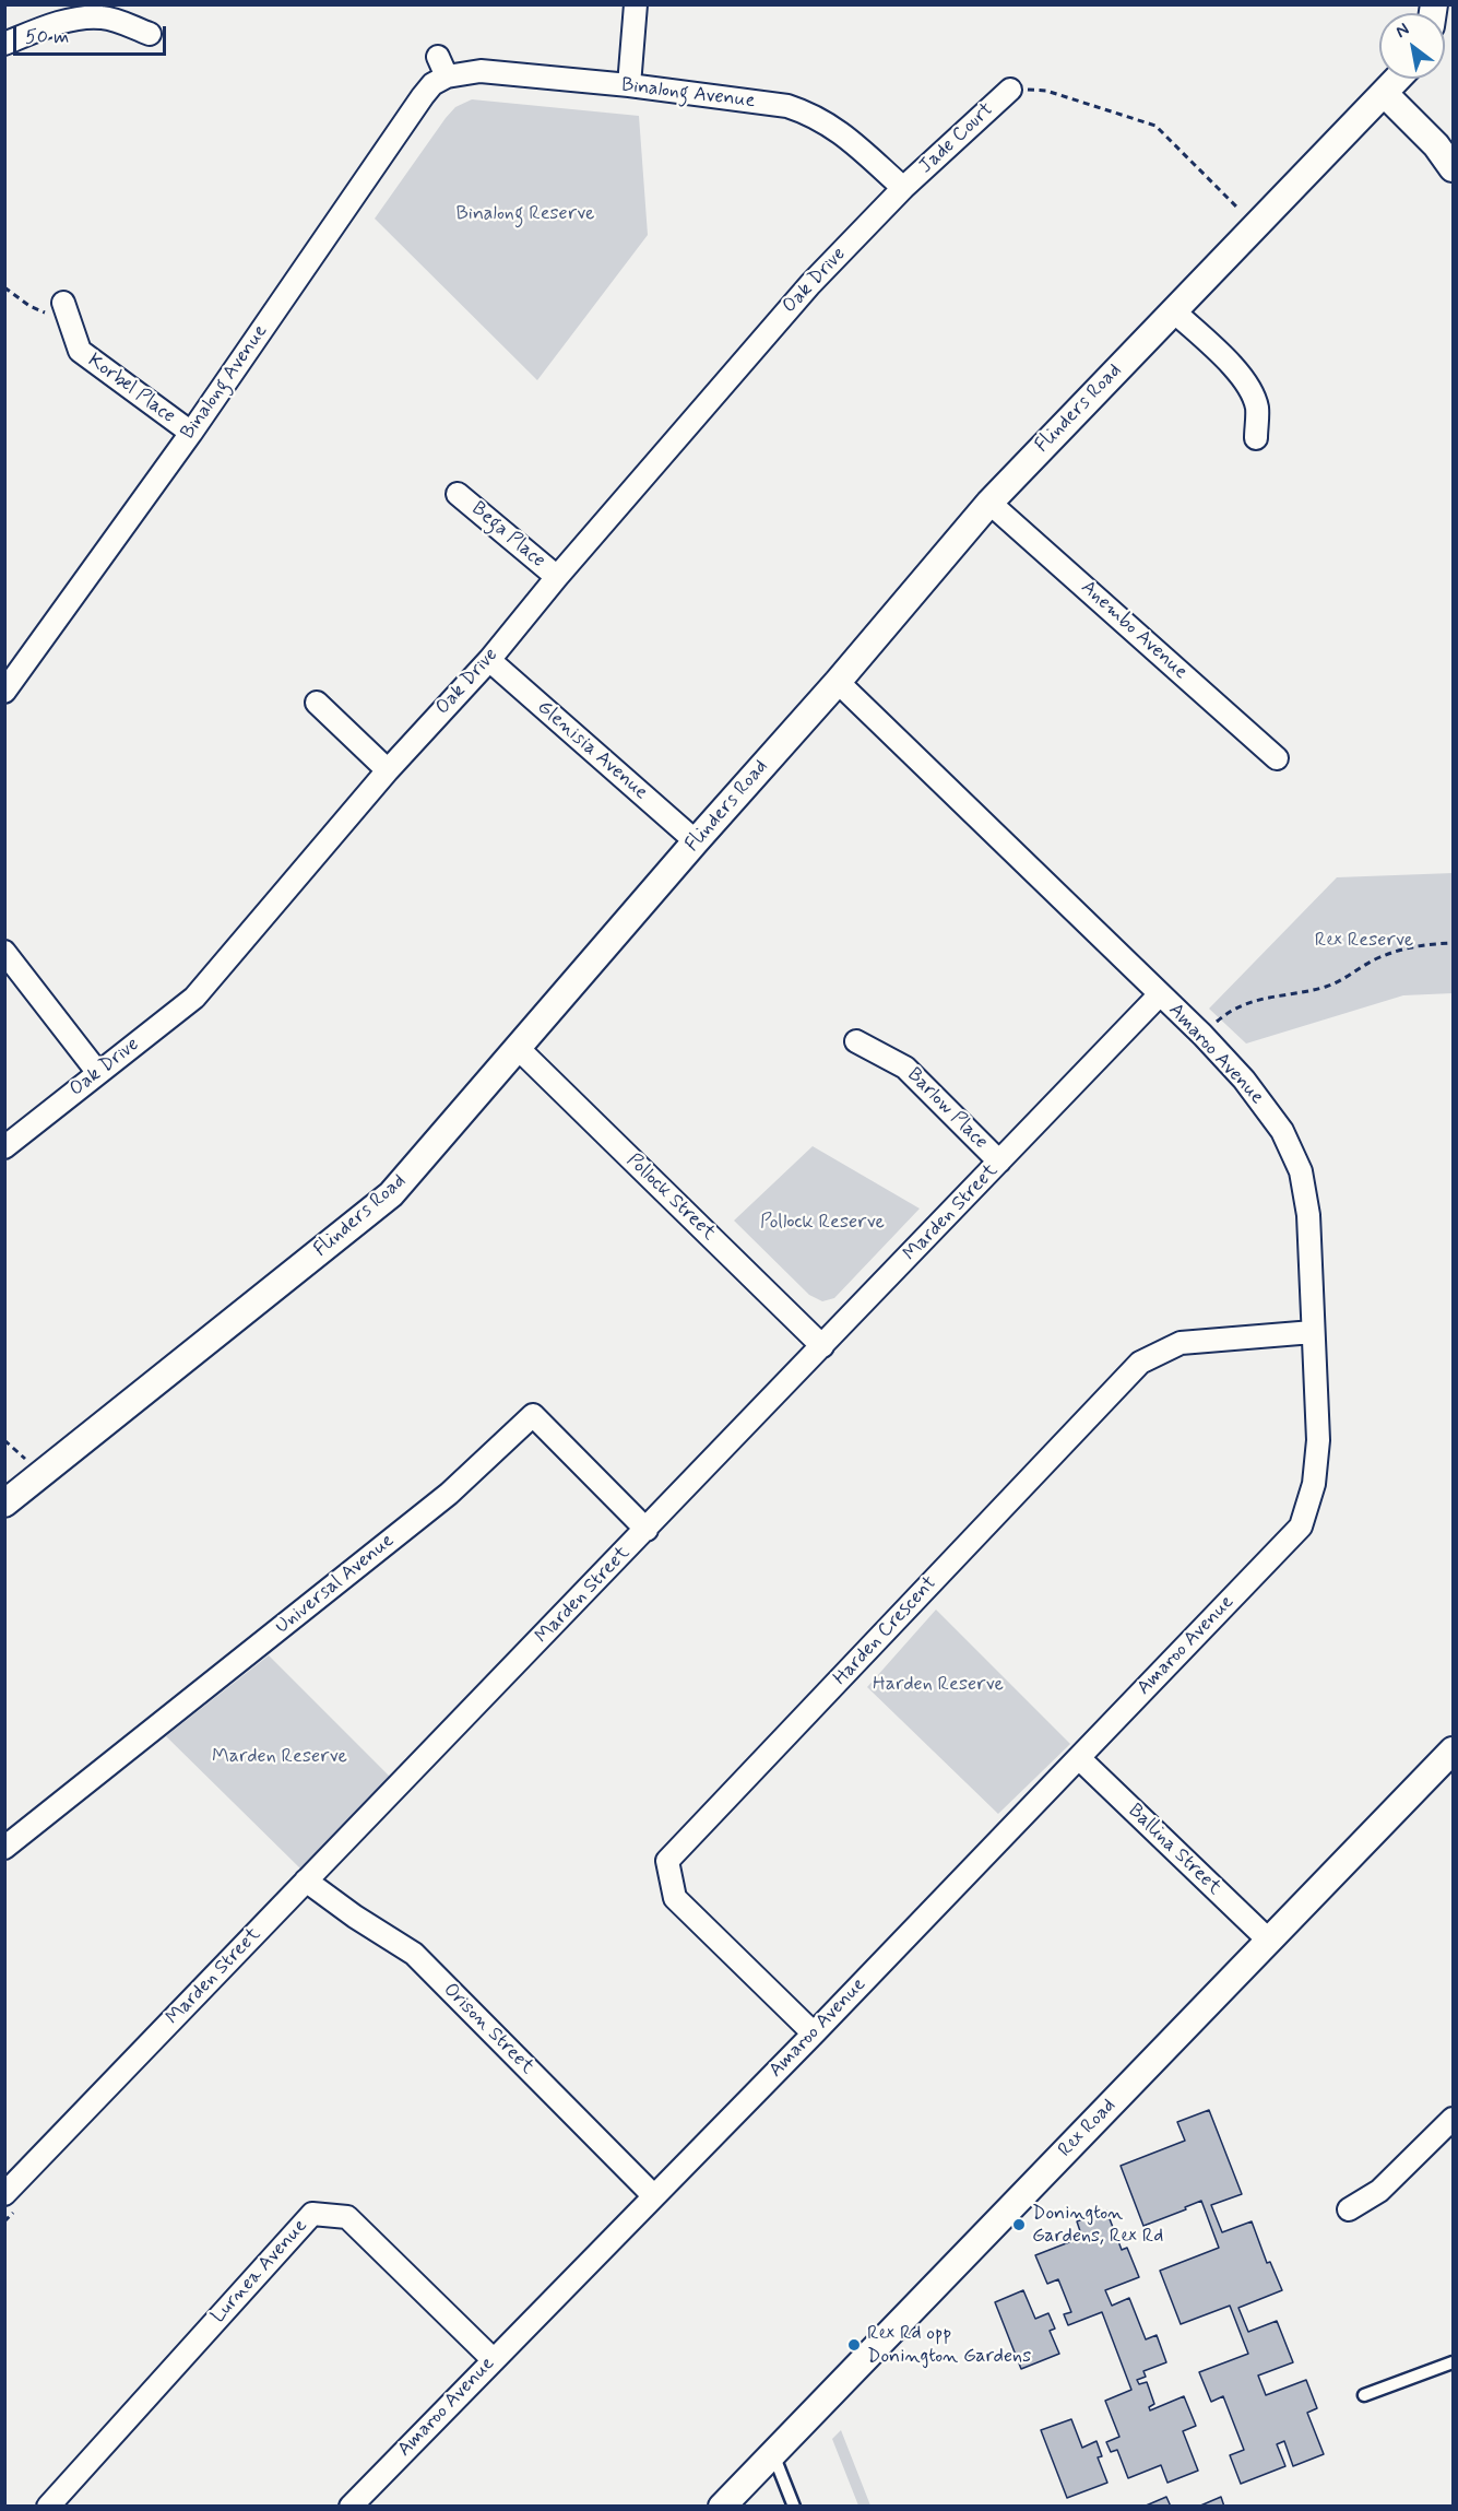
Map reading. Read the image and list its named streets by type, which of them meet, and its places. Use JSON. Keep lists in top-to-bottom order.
{
  "streets": {
    "street": [
      "Binalong Avenue",
      "Jade Court",
      "Oak Drive",
      "Korbel Place",
      "Flinders Road",
      "Bega Place",
      "Anembo Avenue",
      "Glenisia Avenue",
      "Amaroo Avenue",
      "Barlow Place",
      "Pollock Street",
      "Marden Street",
      "Universal Avenue",
      "Harden Crescent",
      "Ballina Street",
      "Orison Street",
      "Rex Road",
      "Lurnea Avenue"
    ]
  },
  "crossings": [
    ["Binalong Avenue", "Jade Court"],
    ["Binalong Avenue", "Oak Drive"],
    ["Binalong Avenue", "Korbel Place"],
    ["Jade Court", "Oak Drive"],
    ["Oak Drive", "Bega Place"],
    ["Oak Drive", "Glenisia Avenue"],
    ["Flinders Road", "Anembo Avenue"],
    ["Flinders Road", "Glenisia Avenue"],
    ["Flinders Road", "Amaroo Avenue"],
    ["Flinders Road", "Pollock Street"],
    ["Amaroo Avenue", "Marden Street"],
    ["Amaroo Avenue", "Harden Crescent"],
    ["Amaroo Avenue", "Ballina Street"],
    ["Amaroo Avenue", "Orison Street"],
    ["Amaroo Avenue", "Lurnea Avenue"],
    ["Barlow Place", "Marden Street"],
    ["Pollock Street", "Marden Street"],
    ["Marden Street", "Universal Avenue"],
    ["Marden Street", "Orison Street"],
    ["Ballina Street", "Rex Road"]
  ],
  "parks": [
    "Binalong Reserve",
    "Rex Reserve",
    "Pollock Reserve",
    "Harden Reserve",
    "Marden Reserve"
  ],
  "places": ["Donington Gardens, Rex Rd", "Rex Rd opp Donington Gardens"],
  "scale_bar": "50 m",
  "north": "top left"
}
